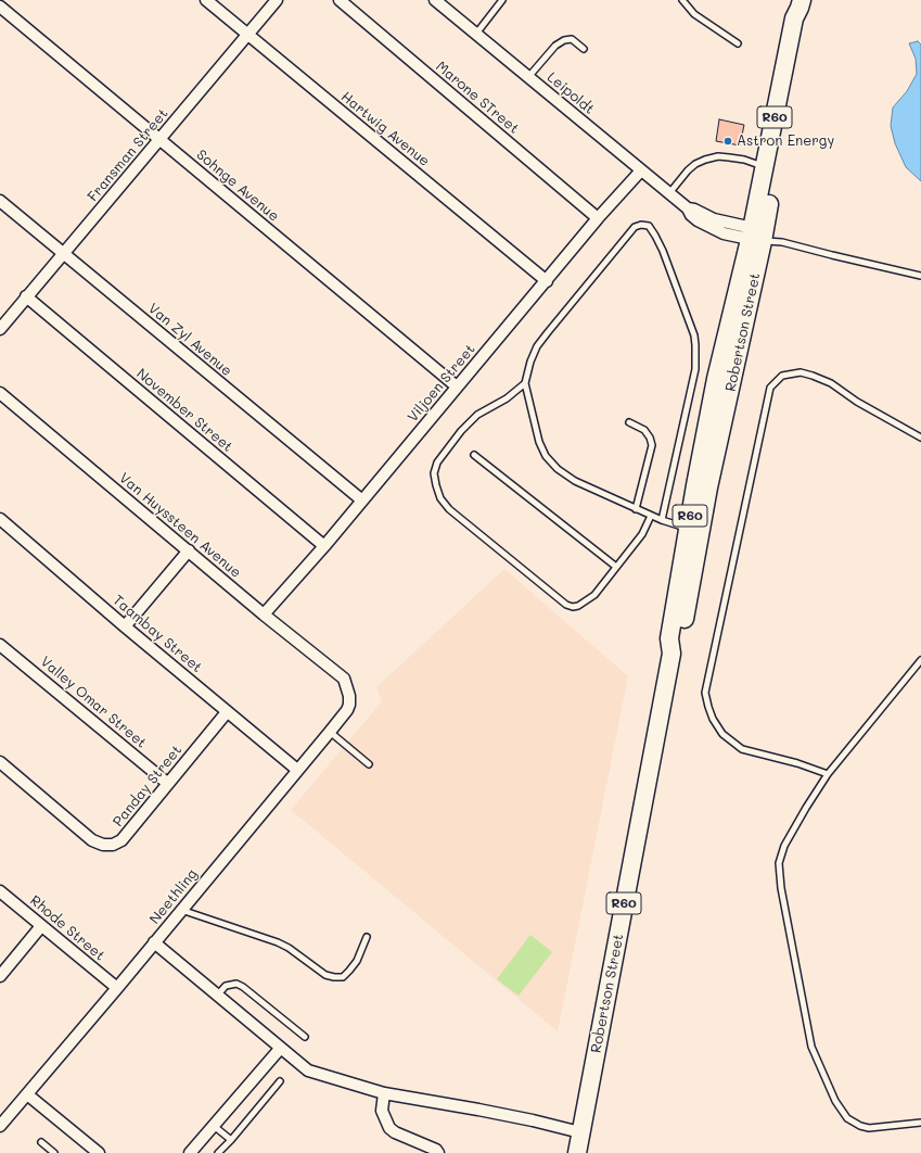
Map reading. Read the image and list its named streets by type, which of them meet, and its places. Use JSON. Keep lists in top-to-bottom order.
{
  "streets": {
    "main road": ["R60", "Robertson Street"],
    "street": [
      "Leipoldt",
      "Marone STreet",
      "Hartwig Avenue",
      "Fransman Street",
      "Sohnge Avenue",
      "Van Zyl Avenue",
      "Viljoen Street",
      "November Street",
      "Van Huyssteen Avenue",
      "Taambay Street",
      "Valley Omar Street",
      "Panday Street",
      "Neethling",
      "Rhode Street"
    ]
  },
  "crossings": [
    ["Leipoldt", "Robertson Street"],
    ["Leipoldt", "Viljoen Street"],
    ["Marone STreet", "Viljoen Street"],
    ["Hartwig Avenue", "Fransman Street"],
    ["Hartwig Avenue", "Viljoen Street"],
    ["Fransman Street", "Sohnge Avenue"],
    ["Fransman Street", "Van Zyl Avenue"],
    ["Fransman Street", "November Street"],
    ["Sohnge Avenue", "Viljoen Street"],
    ["Van Zyl Avenue", "Viljoen Street"],
    ["Viljoen Street", "November Street"],
    ["Viljoen Street", "Van Huyssteen Avenue"],
    ["Van Huyssteen Avenue", "Neethling"],
    ["Taambay Street", "Panday Street"],
    ["Taambay Street", "Neethling"],
    ["Valley Omar Street", "Panday Street"],
    ["Neethling", "Rhode Street"]
  ],
  "places": ["Astron Energy"]
}
